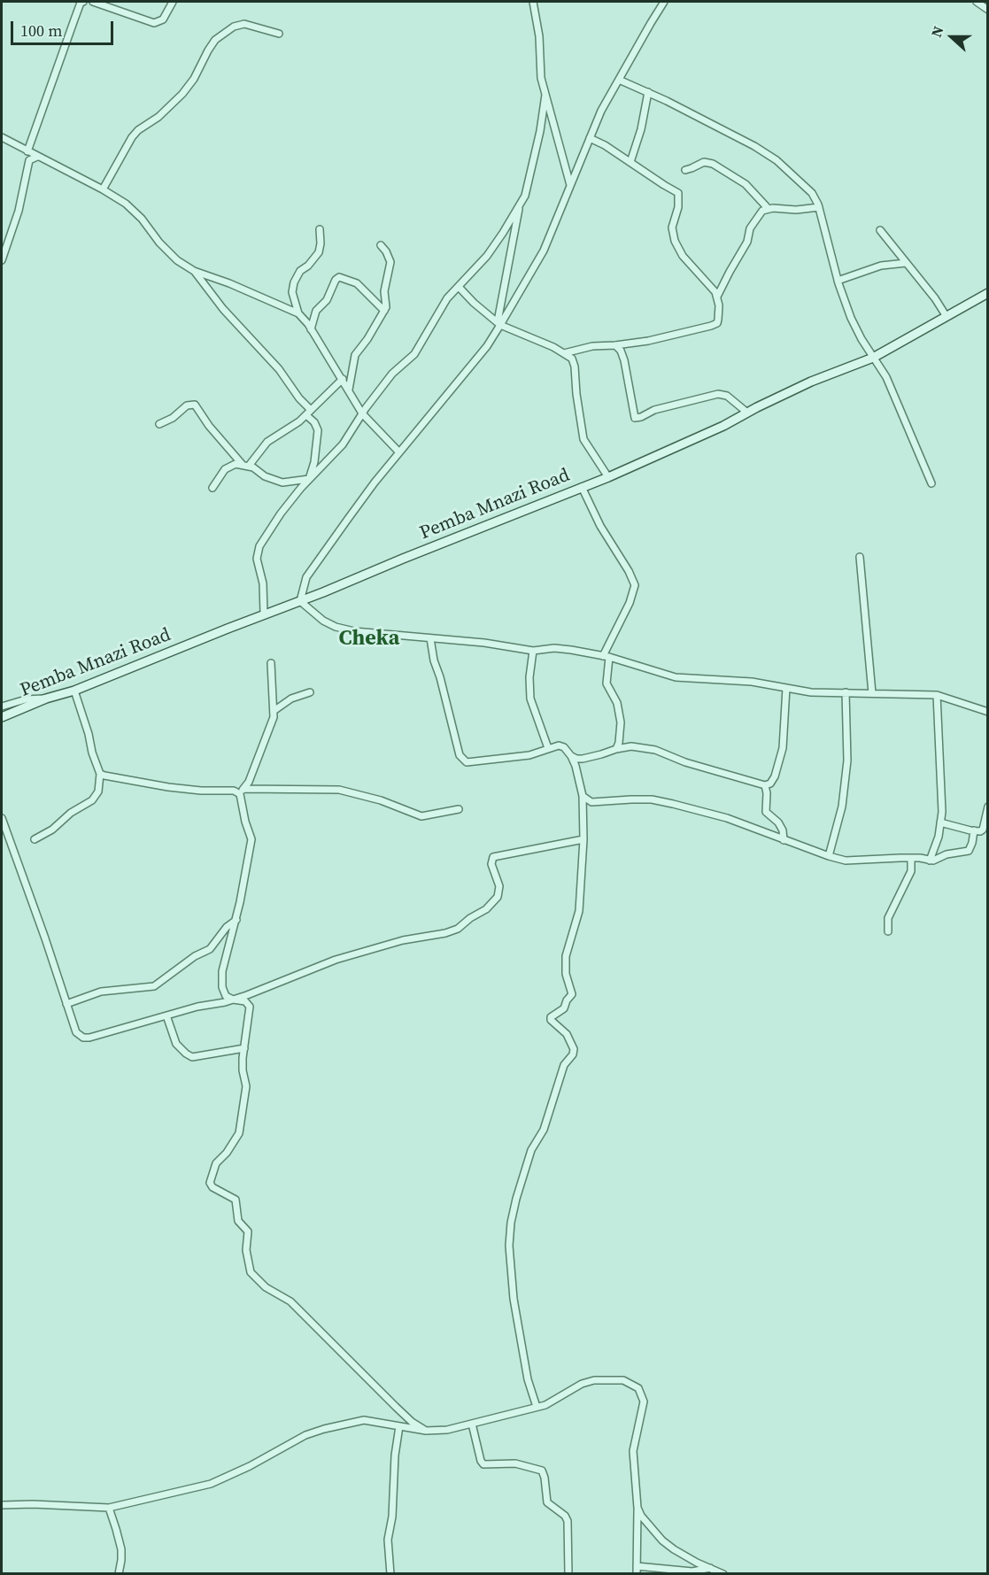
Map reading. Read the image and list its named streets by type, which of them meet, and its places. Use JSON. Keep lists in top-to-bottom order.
{
  "streets": {
    "main road": ["Pemba Mnazi Road"]
  },
  "districts": ["Cheka"],
  "scale_bar": "100 m",
  "north": "left"
}
